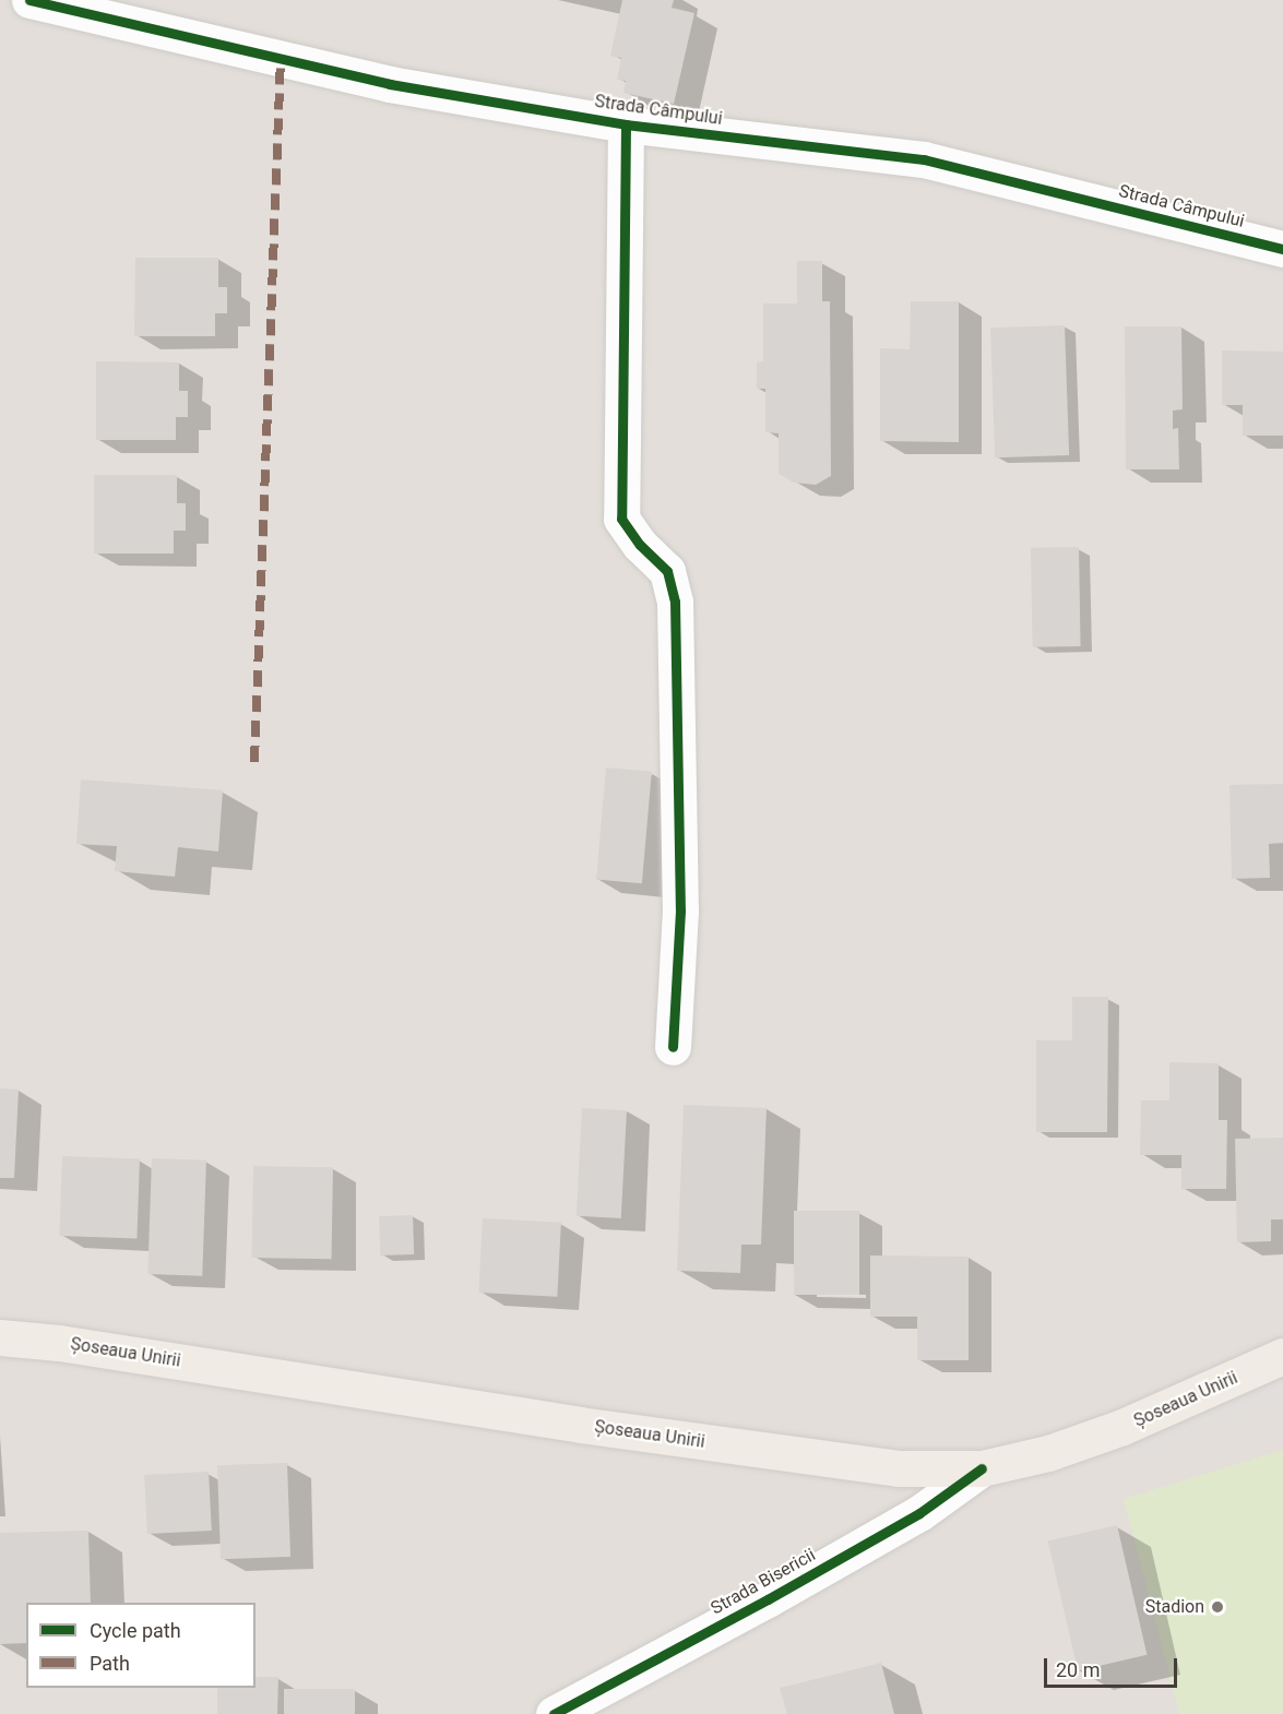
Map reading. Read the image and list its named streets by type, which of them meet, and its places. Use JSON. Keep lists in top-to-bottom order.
{
  "streets": {
    "main road": ["Șoseaua Unirii"],
    "street": ["Strada Câmpului", "Strada Bisericii"]
  },
  "crossings": [
    ["Șoseaua Unirii", "Strada Bisericii"]
  ],
  "places": ["Stadion"],
  "legend": ["Cycle path", "Path"],
  "scale_bar": "20 m"
}
